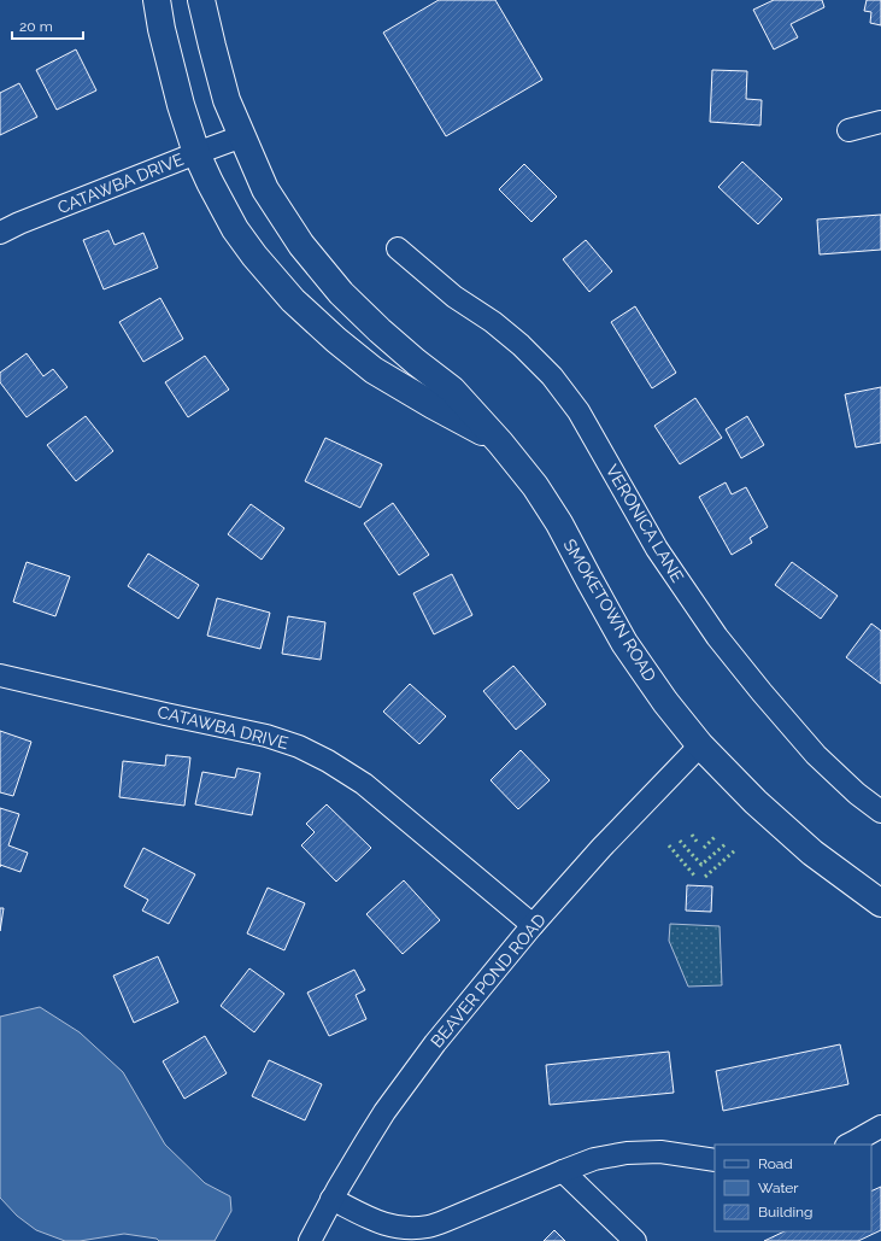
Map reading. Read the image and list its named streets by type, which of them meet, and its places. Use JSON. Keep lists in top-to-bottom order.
{
  "streets": {
    "main road": ["SMOKETOWN ROAD"],
    "street": ["CATAWBA DRIVE", "VERONICA LANE", "BEAVER POND ROAD"]
  },
  "crossings": [
    ["CATAWBA DRIVE", "SMOKETOWN ROAD"],
    ["CATAWBA DRIVE", "BEAVER POND ROAD"],
    ["SMOKETOWN ROAD", "BEAVER POND ROAD"]
  ],
  "legend": ["Road", "Water", "Building"],
  "scale_bar": "20 m"
}
